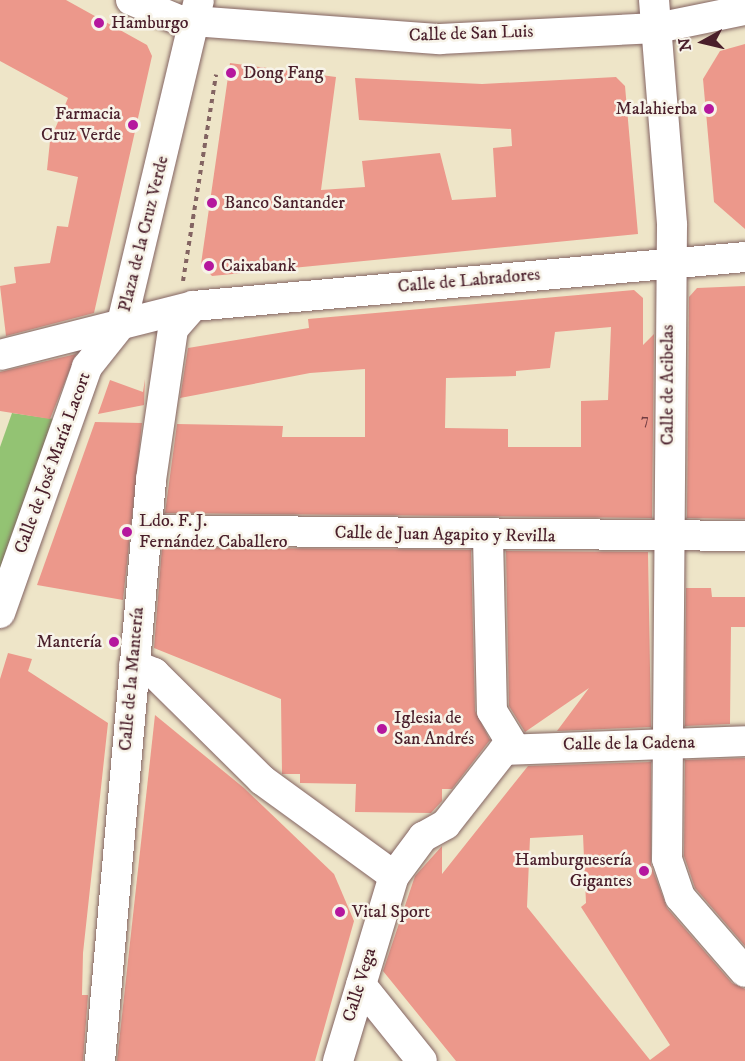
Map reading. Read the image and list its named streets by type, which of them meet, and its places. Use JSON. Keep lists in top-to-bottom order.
{
  "streets": {
    "street": [
      "Calle de San Luis",
      "Plaza de la Cruz Verde",
      "Calle de Labradores",
      "Calle de Acibelas",
      "Calle de José María Lacort",
      "Calle de Juan Agapito y Revilla",
      "Calle de la Mantería",
      "Calle de la Cadena",
      "Calle Vega"
    ]
  },
  "crossings": [
    ["Calle de San Luis", "Plaza de la Cruz Verde"],
    ["Calle de San Luis", "Calle de Acibelas"],
    ["Plaza de la Cruz Verde", "Calle de Labradores"],
    ["Plaza de la Cruz Verde", "Calle de José María Lacort"],
    ["Plaza de la Cruz Verde", "Calle de la Mantería"],
    ["Calle de Labradores", "Calle de Acibelas"],
    ["Calle de Labradores", "Calle de la Mantería"],
    ["Calle de Acibelas", "Calle de Juan Agapito y Revilla"],
    ["Calle de Acibelas", "Calle de la Cadena"],
    ["Calle de Juan Agapito y Revilla", "Calle de la Mantería"],
    ["Calle de la Cadena", "Calle Vega"]
  ],
  "places": [
    "Hamburgo",
    "Dong Fang",
    "Malahierba",
    "Farmacia Cruz Verde",
    "Banco Santander",
    "Caixabank",
    "Ldo. F. J. Fernández Caballero",
    "Mantería",
    "Iglesia de San Andrés",
    "Hamburguesería Gigantes",
    "Vital Sport"
  ],
  "house_numbers": ["7"],
  "north": "left"
}
